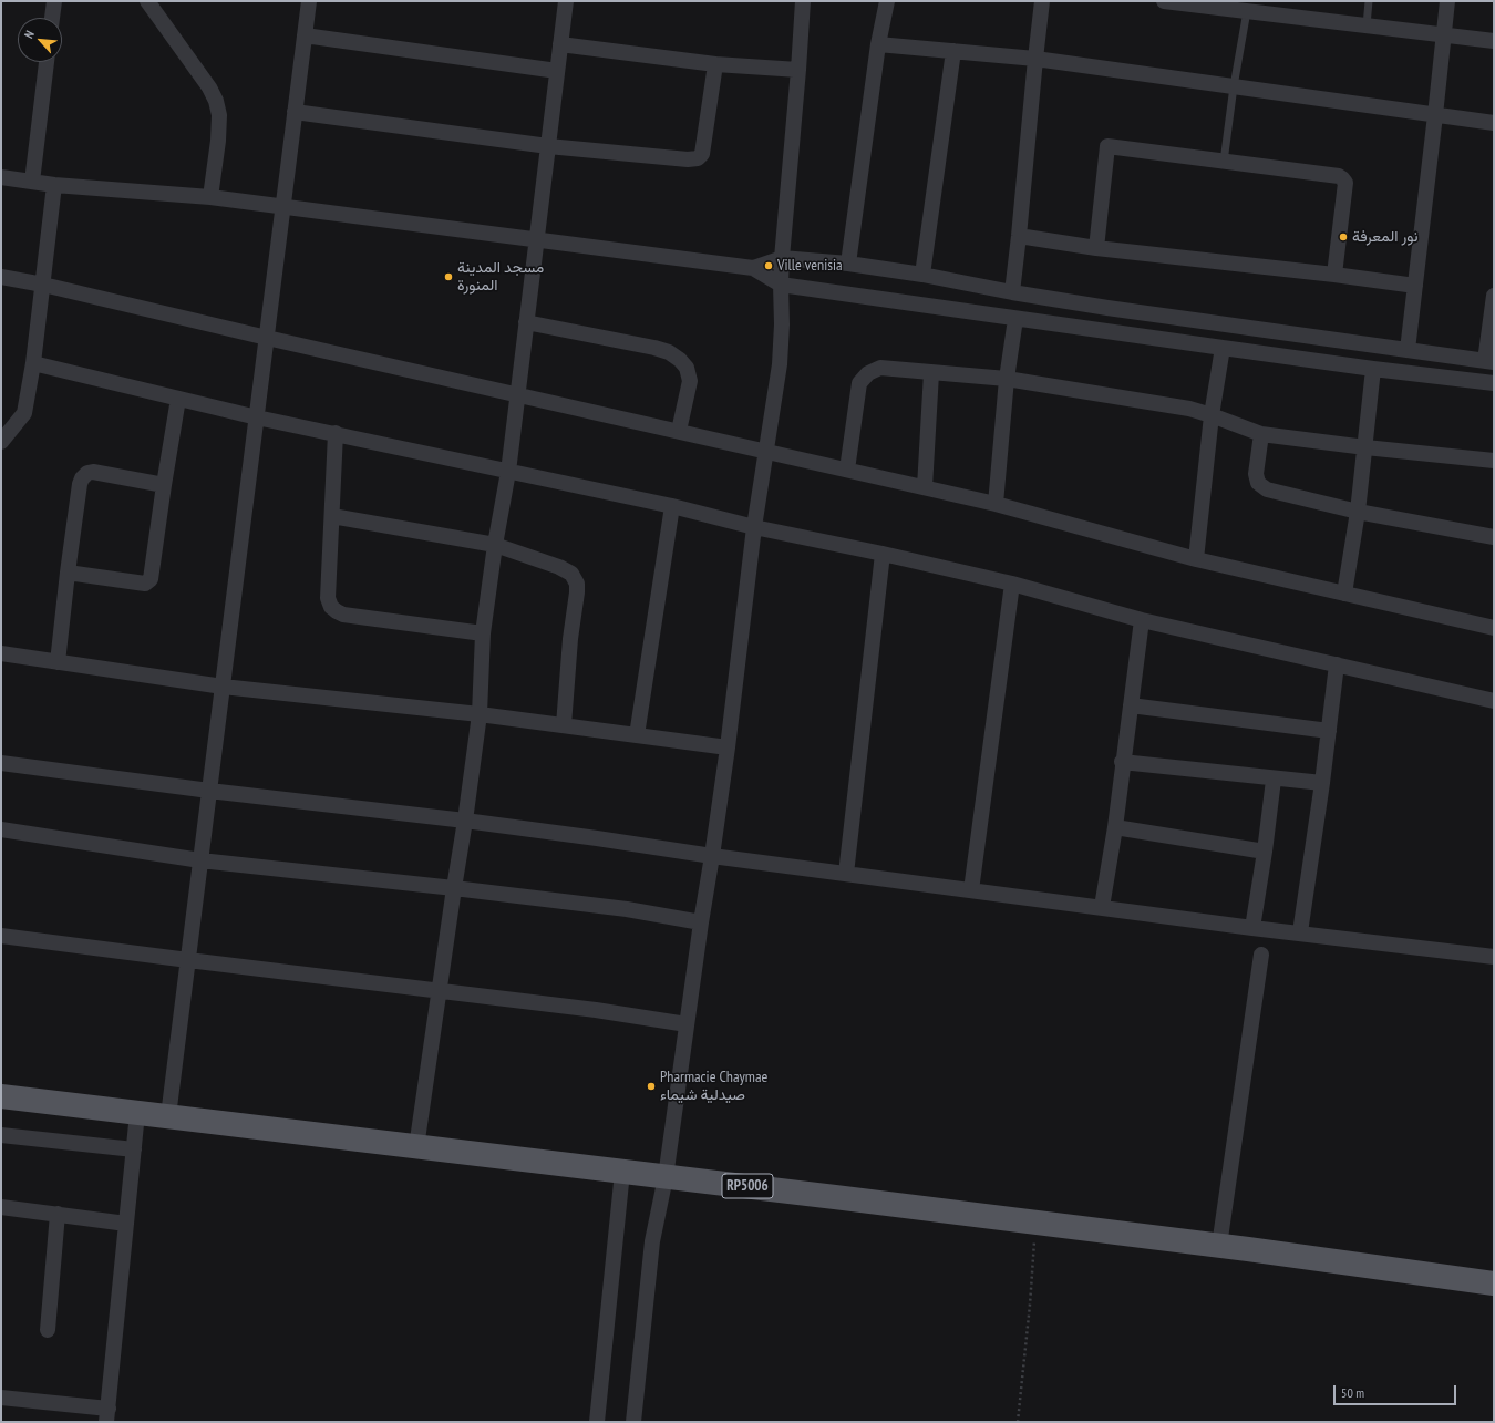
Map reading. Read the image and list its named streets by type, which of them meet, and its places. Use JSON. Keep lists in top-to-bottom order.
{
  "streets": {
    "main road": ["RP5006"]
  },
  "places": [
    "نور المعرفة",
    "Ville venisia",
    "مسجد المدينة المنورة",
    "Pharmacie Chaymae صيدلية شيماء"
  ],
  "scale_bar": "50 m",
  "north": "top left"
}
